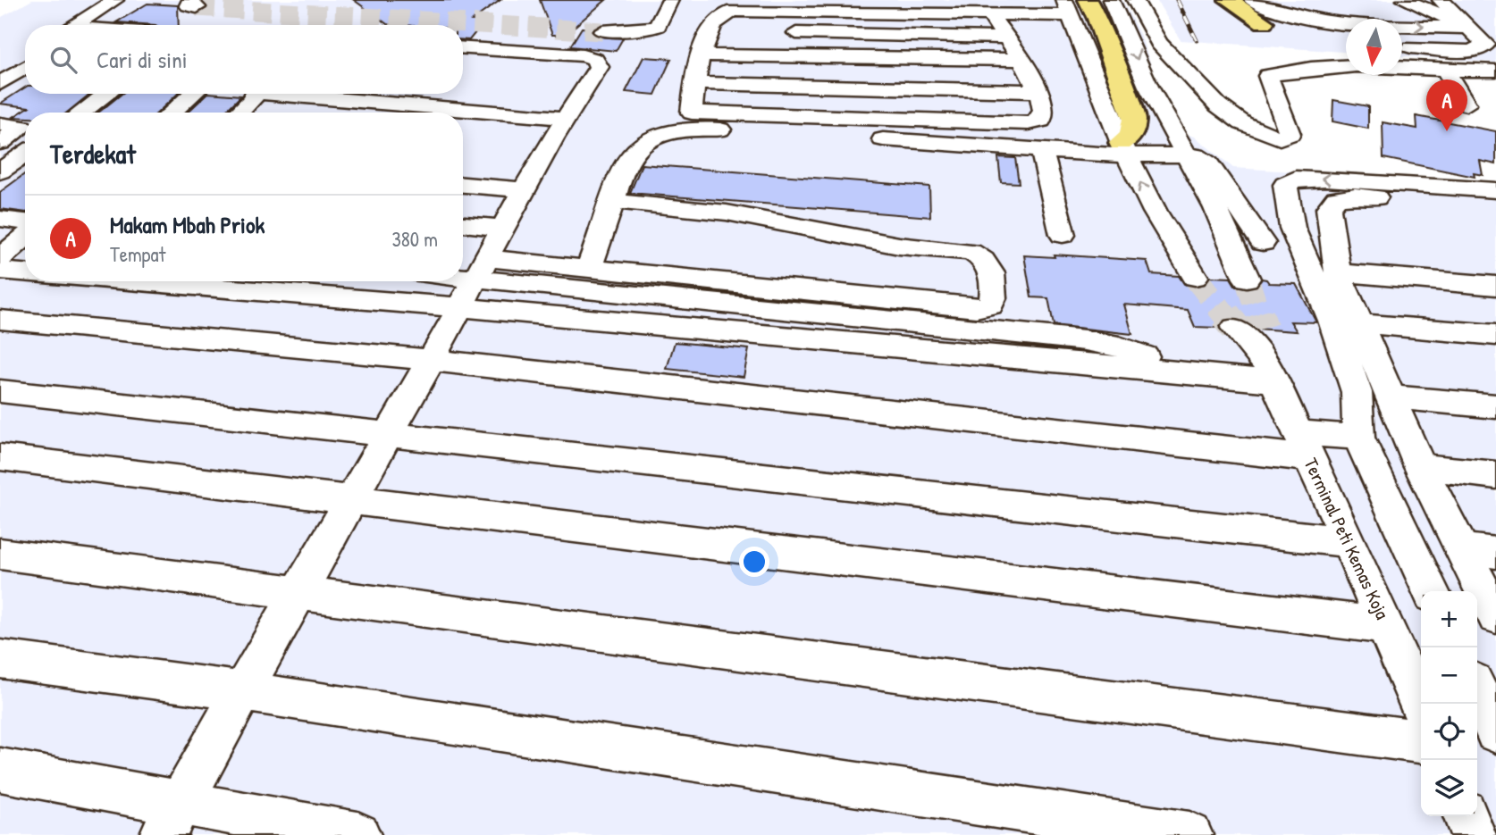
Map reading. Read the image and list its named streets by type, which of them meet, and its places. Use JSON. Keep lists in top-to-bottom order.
{
  "streets": {
    "street": ["Terminal Peti Kemas Koja"]
  },
  "north": "bottom",
  "page": {
    "search": "Cari di sini",
    "pins": "A",
    "heading": "Terdekat",
    "list": [
      {
        "mark": "A",
        "name": "Makam Mbah Priok",
        "note": "Tempat",
        "value": "380 m"
      }
    ],
    "map_buttons": ["+", "−"]
  }
}
